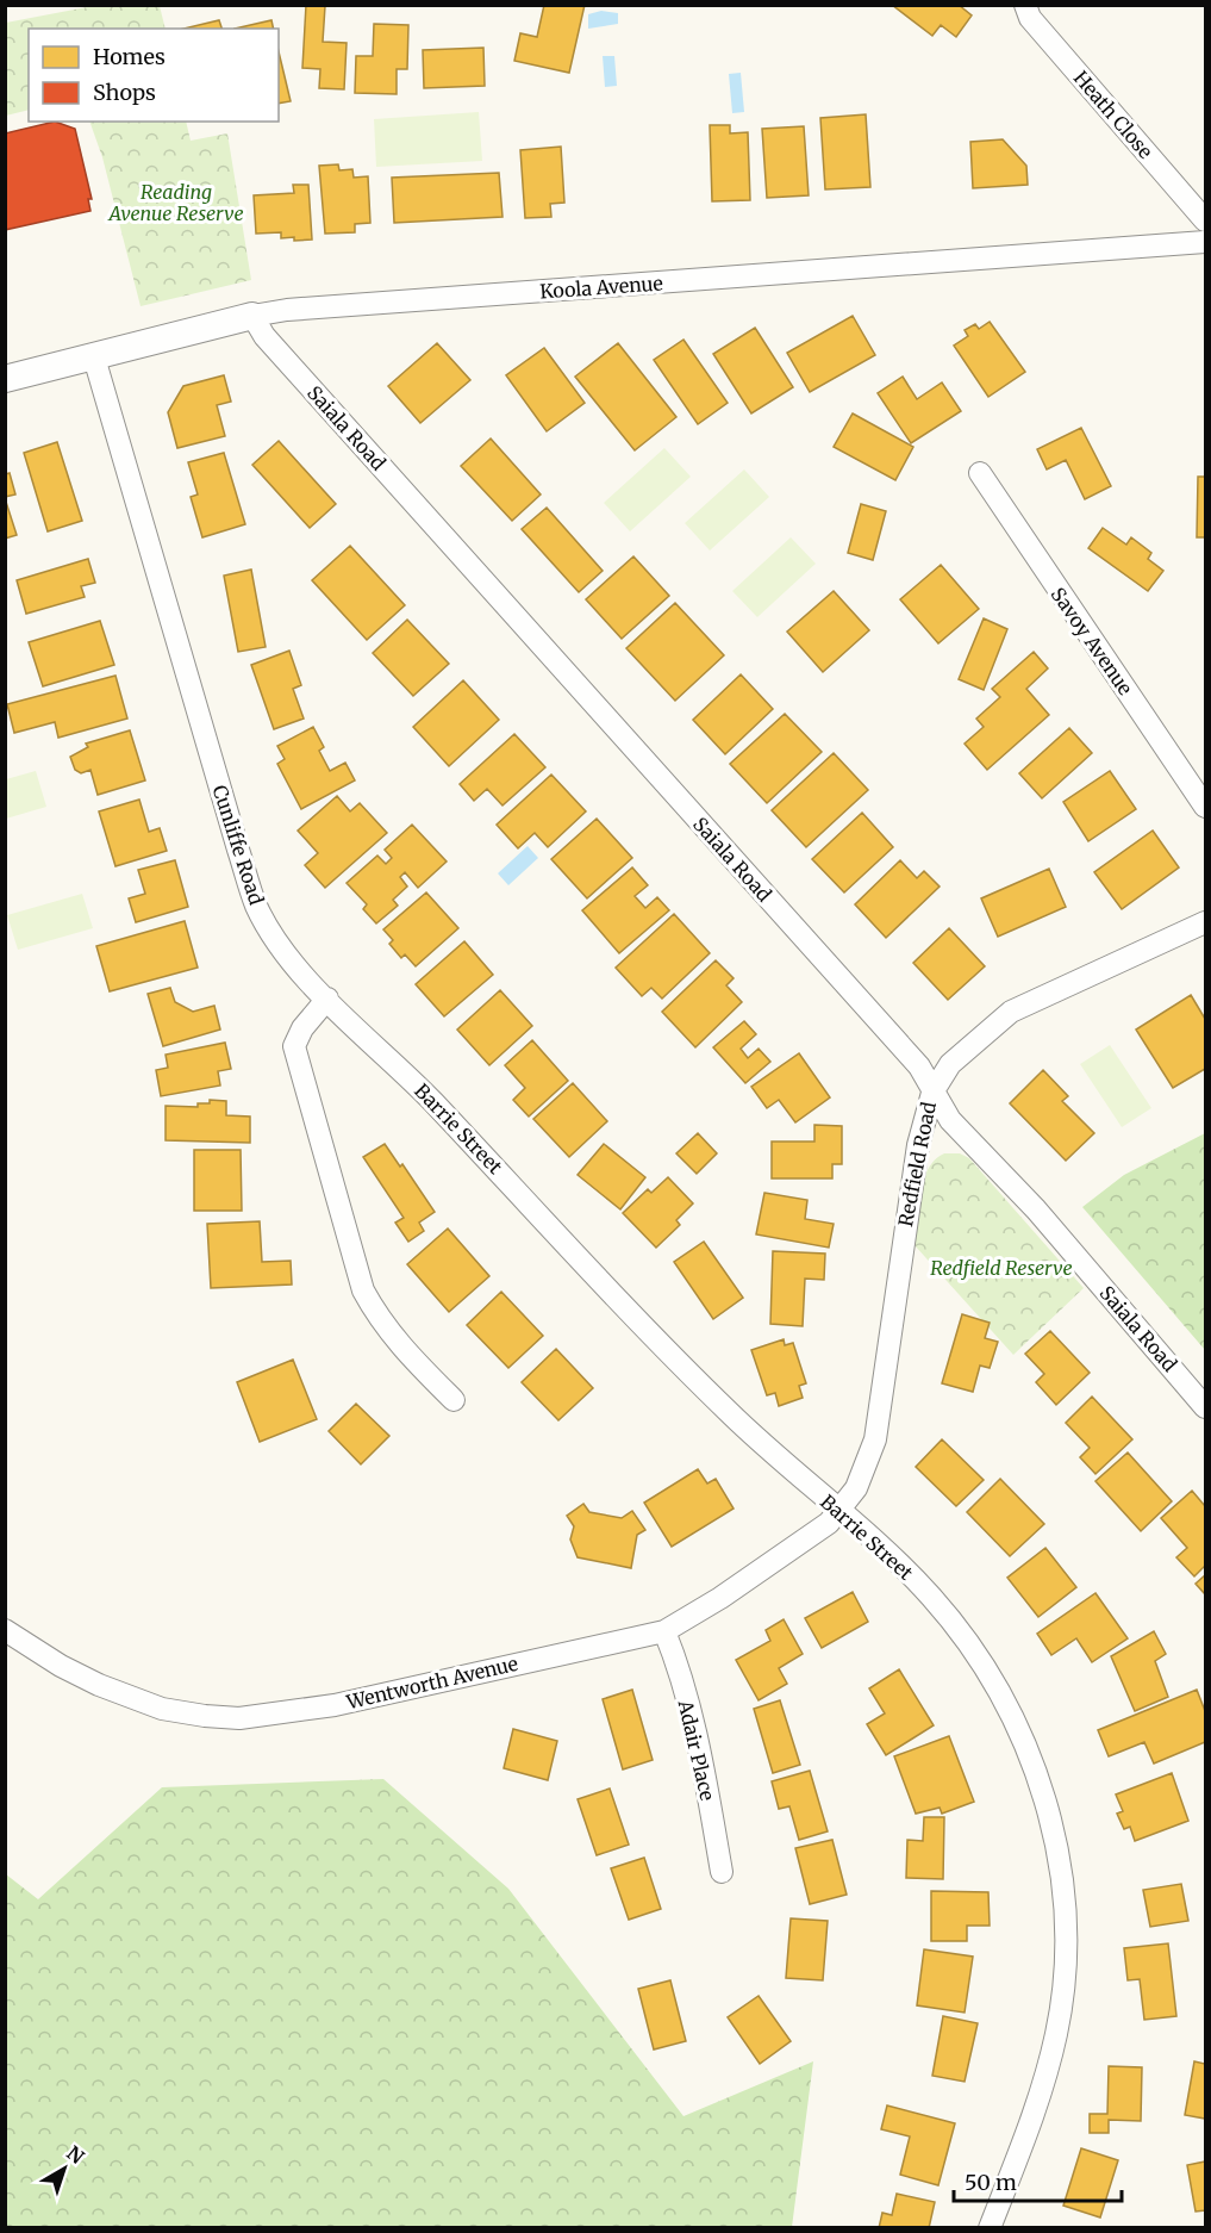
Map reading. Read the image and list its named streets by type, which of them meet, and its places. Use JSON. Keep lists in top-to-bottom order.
{
  "streets": {
    "street": [
      "Heath Close",
      "Koola Avenue",
      "Saiala Road",
      "Savoy Avenue",
      "Cunliffe Road",
      "Barrie Street",
      "Redfield Road",
      "Wentworth Avenue",
      "Adair Place"
    ]
  },
  "crossings": [
    ["Koola Avenue", "Saiala Road"],
    ["Koola Avenue", "Cunliffe Road"],
    ["Saiala Road", "Redfield Road"],
    ["Cunliffe Road", "Barrie Street"],
    ["Barrie Street", "Redfield Road"],
    ["Barrie Street", "Wentworth Avenue"],
    ["Redfield Road", "Wentworth Avenue"],
    ["Wentworth Avenue", "Adair Place"]
  ],
  "parks": ["Reading Avenue Reserve", "Redfield Reserve"],
  "legend": ["Homes", "Shops"],
  "scale_bar": "50 m",
  "north": "top right"
}
